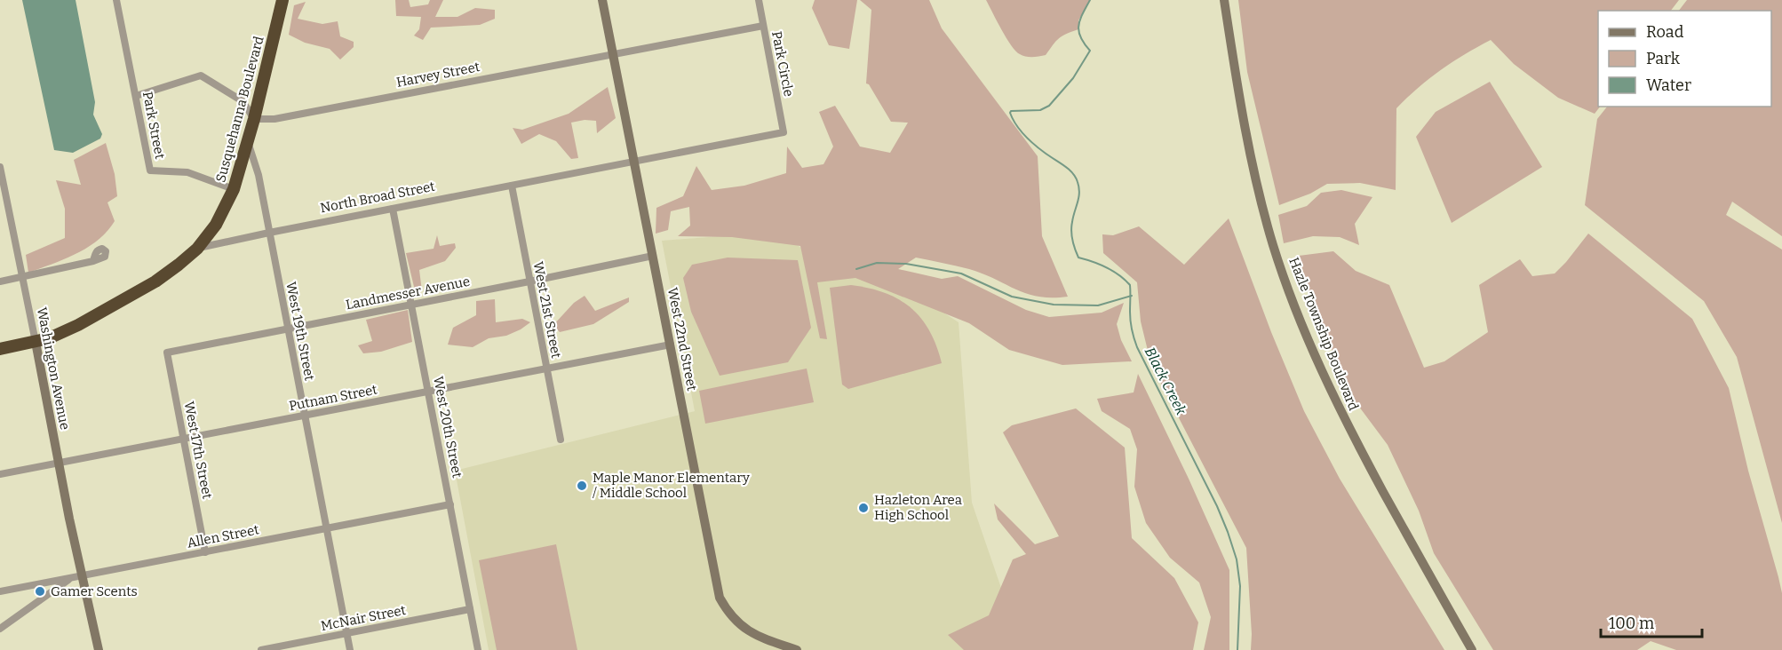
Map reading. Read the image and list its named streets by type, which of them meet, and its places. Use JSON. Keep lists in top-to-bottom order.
{
  "streets": {
    "highway": ["Susquehanna Boulevard", "North Broad Street"],
    "street": [
      "Park Circle",
      "Harvey Street",
      "Park Street",
      "Landmesser Avenue",
      "West 21st Street",
      "West 19th Street",
      "Hazle Township Boulevard",
      "West 22nd Street",
      "Washington Avenue",
      "Putnam Street",
      "West 20th Street",
      "West 17th Street",
      "Allen Street",
      "McNair Street"
    ]
  },
  "crossings": [
    ["Park Circle", "Harvey Street"],
    ["Park Circle", "North Broad Street"],
    ["Harvey Street", "Susquehanna Boulevard"],
    ["Harvey Street", "West 22nd Street"],
    ["Susquehanna Boulevard", "Park Street"],
    ["Susquehanna Boulevard", "North Broad Street"],
    ["Susquehanna Boulevard", "West 19th Street"],
    ["North Broad Street", "West 21st Street"],
    ["North Broad Street", "West 19th Street"],
    ["North Broad Street", "West 22nd Street"],
    ["North Broad Street", "Washington Avenue"],
    ["North Broad Street", "West 20th Street"],
    ["Landmesser Avenue", "West 21st Street"],
    ["Landmesser Avenue", "West 19th Street"],
    ["Landmesser Avenue", "West 22nd Street"],
    ["Landmesser Avenue", "West 20th Street"],
    ["Landmesser Avenue", "West 17th Street"],
    ["West 21st Street", "Putnam Street"],
    ["West 19th Street", "Putnam Street"],
    ["West 19th Street", "Allen Street"],
    ["West 19th Street", "McNair Street"],
    ["West 22nd Street", "Putnam Street"],
    ["Washington Avenue", "Putnam Street"],
    ["Washington Avenue", "Allen Street"],
    ["Putnam Street", "West 20th Street"],
    ["Putnam Street", "West 17th Street"],
    ["West 20th Street", "Allen Street"],
    ["West 20th Street", "McNair Street"],
    ["West 17th Street", "Allen Street"]
  ],
  "water": ["Black Creek"],
  "places": ["Maple Manor Elementary / Middle School", "Hazleton Area High School", "Gamer Scents"],
  "legend": ["Road", "Park", "Water"],
  "scale_bar": "100 m"
}
